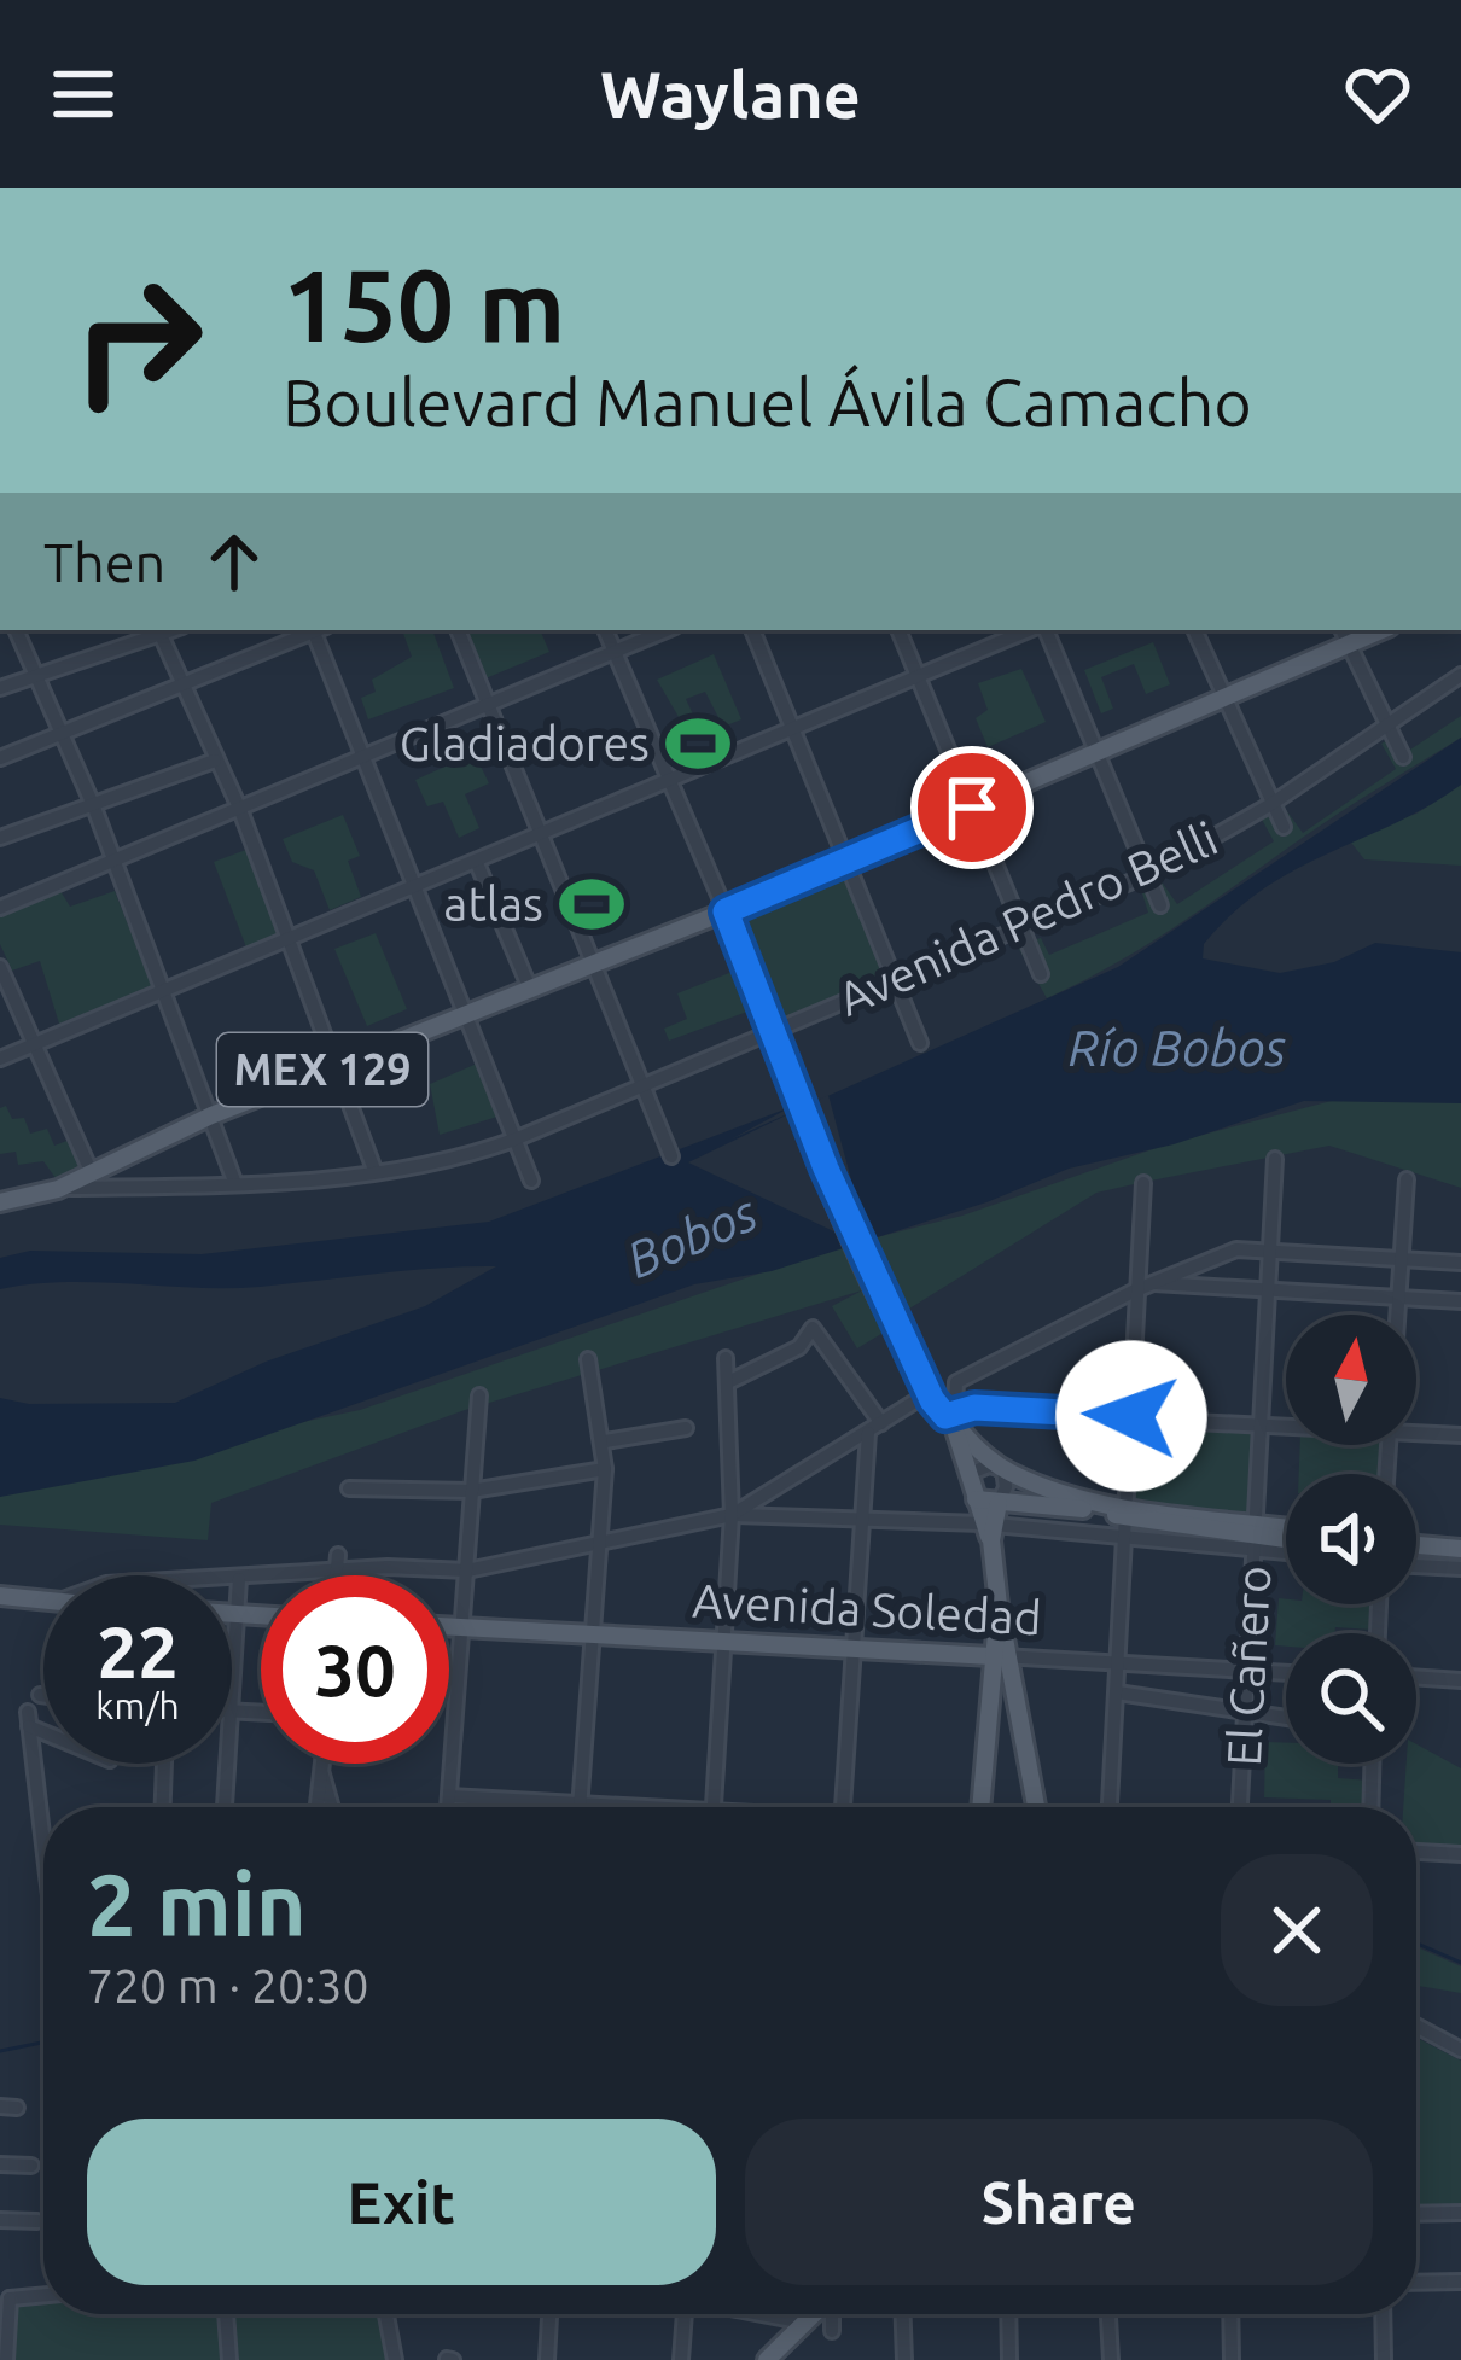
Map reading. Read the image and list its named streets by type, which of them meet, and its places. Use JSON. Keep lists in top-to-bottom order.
{
  "streets": {
    "main road": ["MEX 129", "Avenida Soledad"],
    "street": ["Avenida Pedro Belli", "El Cañero"]
  },
  "crossings": [
    ["Avenida Pedro Belli", "MEX 129"],
    ["Avenida Soledad", "El Cañero"]
  ],
  "water": ["Río Bobos", "Bobos"],
  "places": {
    "sports": ["Gladiadores", "atlas"]
  },
  "north": "top",
  "page": {
    "header": "Waylane",
    "turn": ["150 m", "Boulevard Manuel Ávila Camacho"],
    "then": "Then",
    "speed": "22 km/h",
    "limit": "30",
    "heading": ["2 min", "720 m · 20:30"],
    "buttons": ["Exit", "Share"]
  }
}
